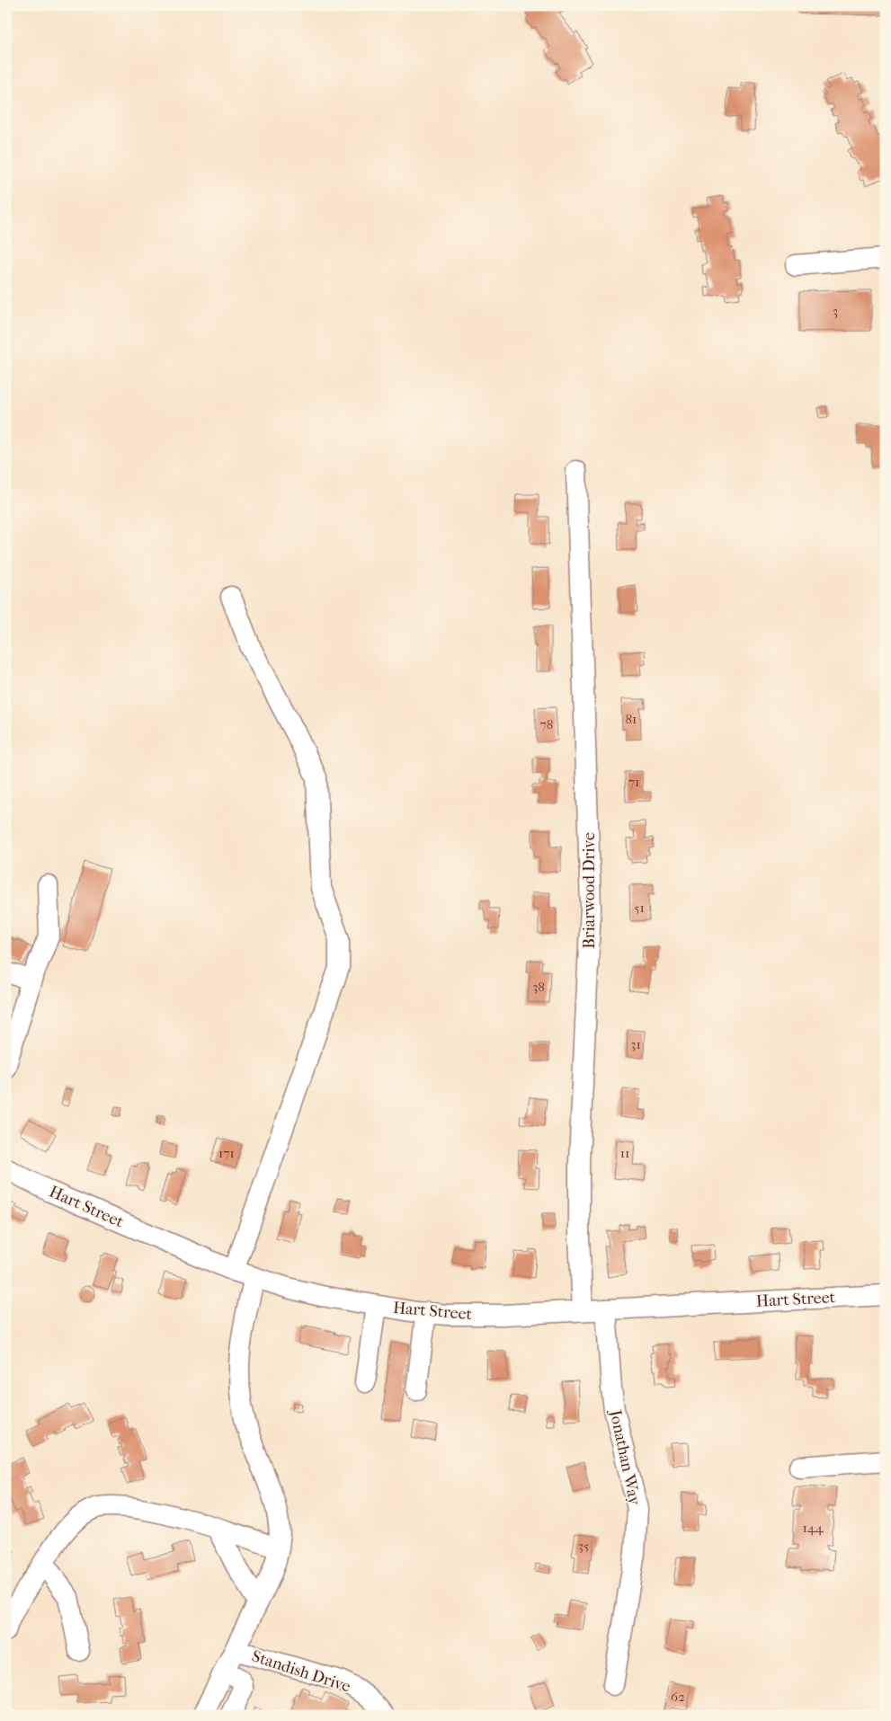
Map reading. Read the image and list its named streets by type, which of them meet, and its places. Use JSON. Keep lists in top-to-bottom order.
{
  "streets": {
    "street": [
      "Briarwood Drive",
      "Hart Street",
      "Jonathan Way",
      "Standish Drive"
    ]
  },
  "crossings": [
    ["Briarwood Drive", "Hart Street"],
    ["Hart Street", "Jonathan Way"]
  ],
  "house_numbers": [
    "3",
    "81",
    "78",
    "71",
    "51",
    "38",
    "31",
    "171",
    "11",
    "144",
    "35",
    "62"
  ]
}
